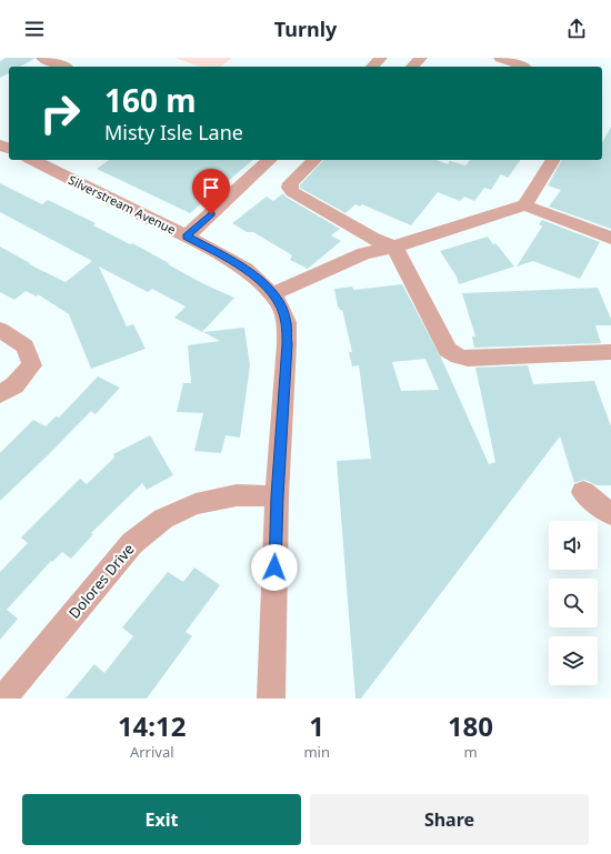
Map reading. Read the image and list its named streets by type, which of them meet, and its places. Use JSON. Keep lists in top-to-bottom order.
{
  "streets": {
    "street": ["Silverstream Avenue", "Dolores Drive"]
  },
  "crossings": [
    ["Silverstream Avenue", "Dolores Drive"]
  ],
  "page": {
    "header": "Turnly",
    "turn": ["160 m", "Misty Isle Lane"],
    "eta": [
      "14:12",
      "Arrival",
      "1",
      "min",
      "180",
      "m"
    ],
    "buttons": ["Exit", "Share"]
  }
}
